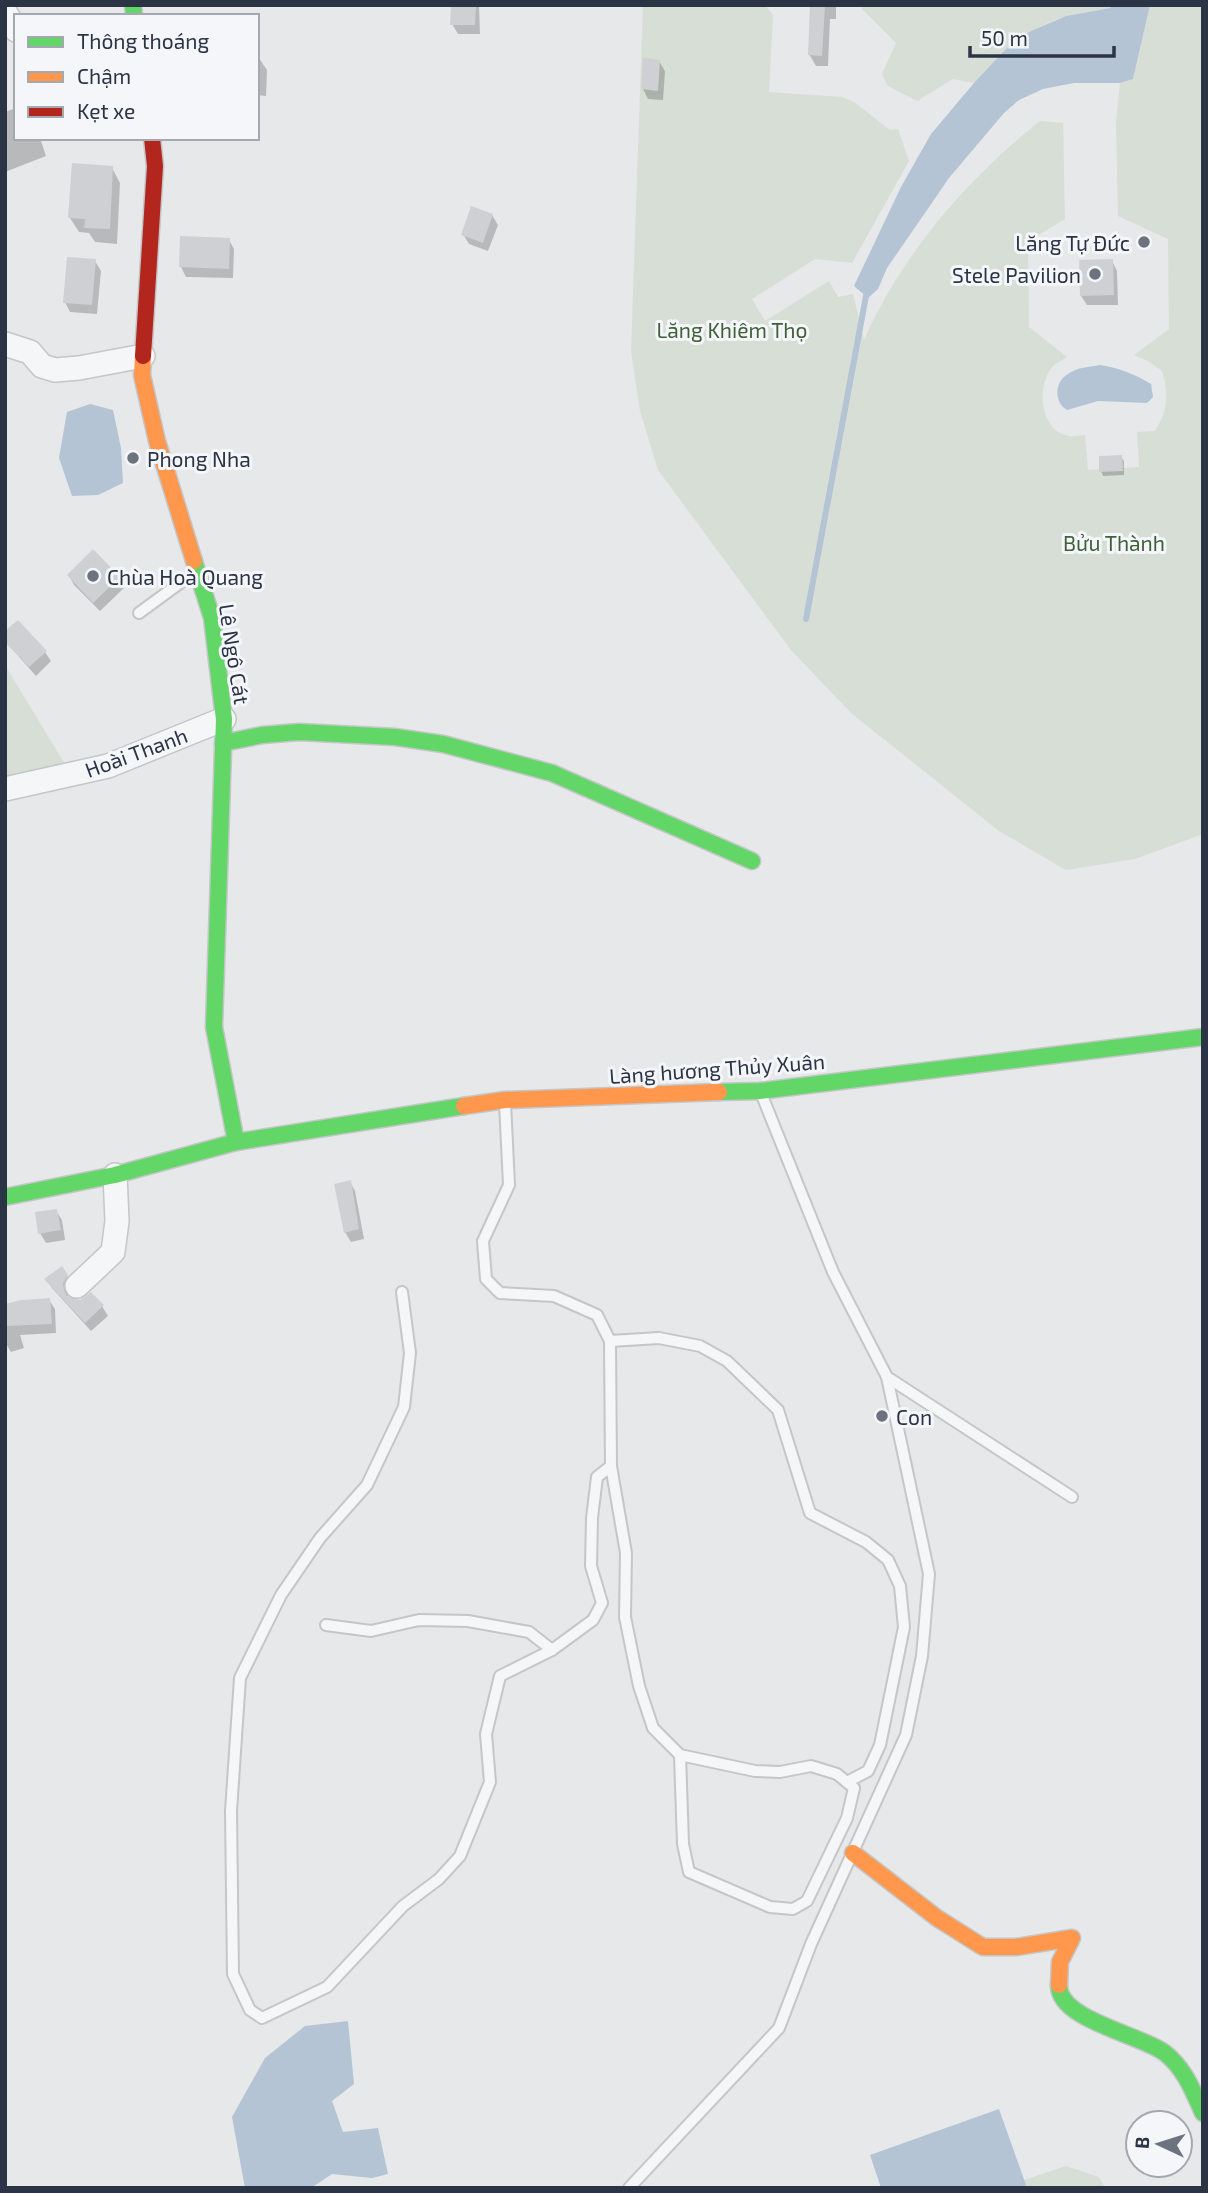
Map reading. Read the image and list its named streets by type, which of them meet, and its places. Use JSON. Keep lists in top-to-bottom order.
{
  "streets": {
    "street": ["Lê Ngô Cát", "Hoài Thanh", "Làng hương Thủy Xuân"]
  },
  "crossings": [
    ["Lê Ngô Cát", "Hoài Thanh"],
    ["Lê Ngô Cát", "Làng hương Thủy Xuân"]
  ],
  "parks": ["Lăng Khiêm Thọ", "Bửu Thành"],
  "places": [
    "Lăng Tự Đức",
    "Stele Pavilion",
    "Phong Nha",
    "Chùa Hoà Quang",
    "Con"
  ],
  "legend": ["Thông thoáng", "Chậm", "Kẹt xe"],
  "scale_bar": "50 m",
  "north": "left"
}
